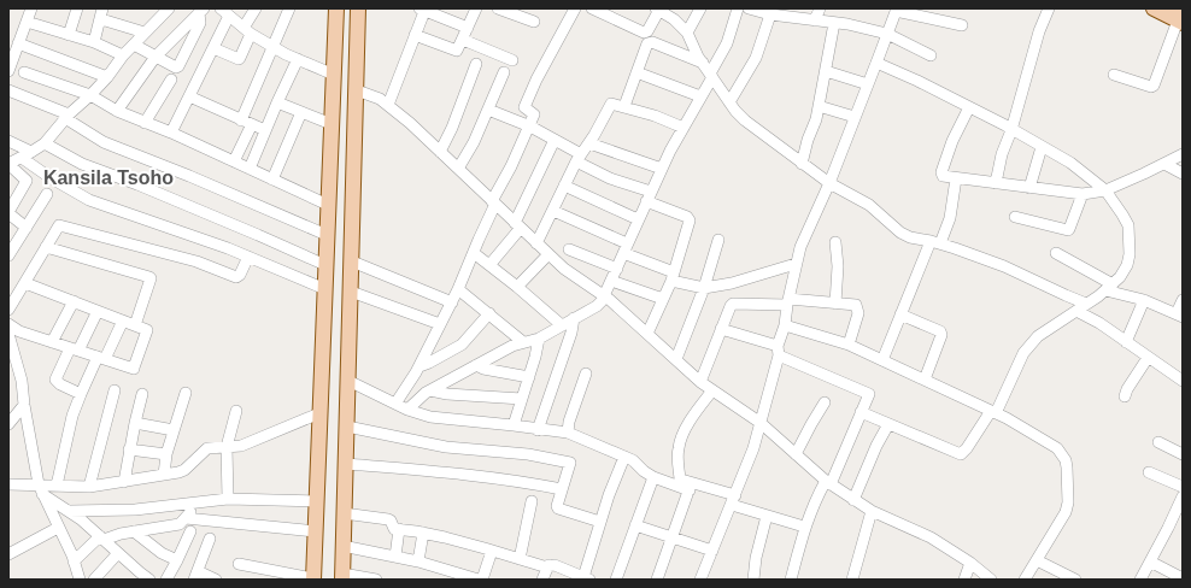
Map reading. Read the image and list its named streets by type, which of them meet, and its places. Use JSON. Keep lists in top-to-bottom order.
{
  "districts": ["Kansila Tsoho"]
}
